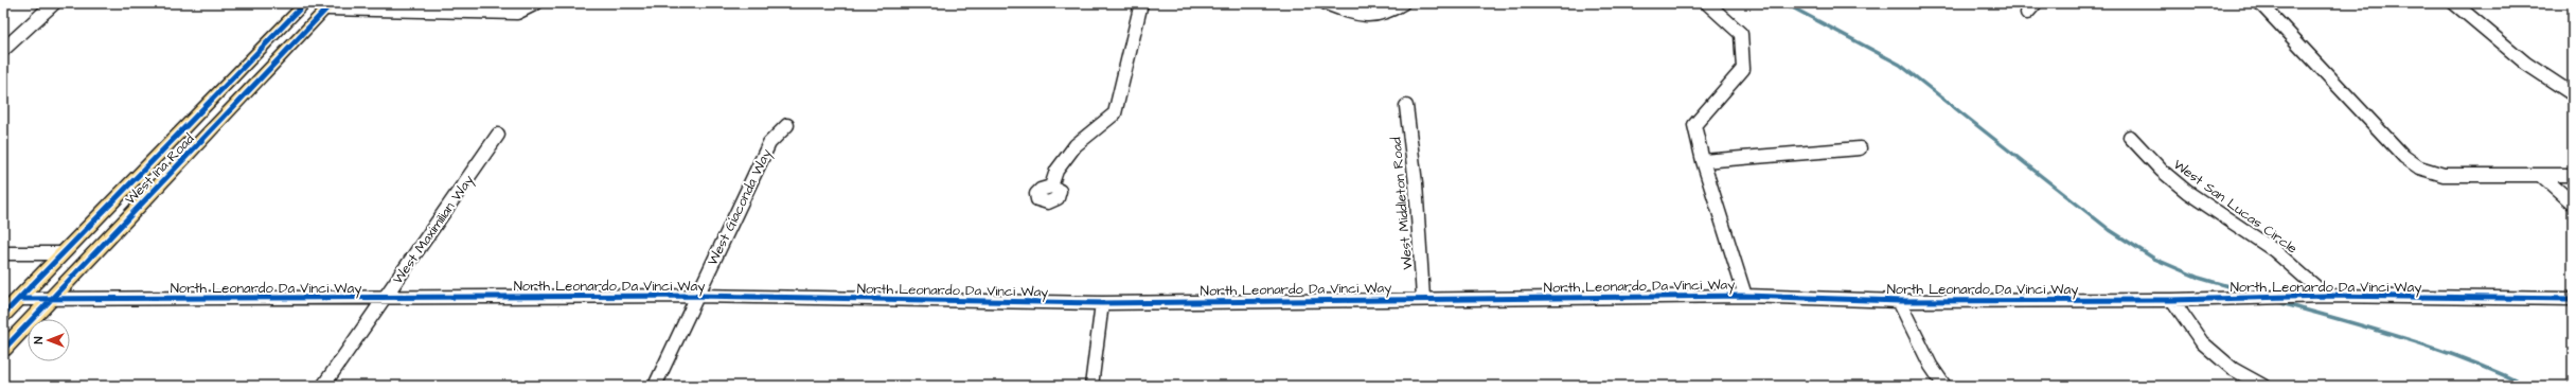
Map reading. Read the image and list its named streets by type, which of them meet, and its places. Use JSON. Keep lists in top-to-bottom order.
{
  "streets": {
    "main road": ["West Ina Road"],
    "street": [
      "West Middleton Road",
      "West San Lucas Circle",
      "West Giaconda Way",
      "West Maximilian Way",
      "North Leonardo Da Vinci Way"
    ]
  },
  "crossings": [
    ["West Ina Road", "North Leonardo Da Vinci Way"],
    ["West Middleton Road", "North Leonardo Da Vinci Way"],
    ["West San Lucas Circle", "North Leonardo Da Vinci Way"],
    ["West Giaconda Way", "North Leonardo Da Vinci Way"],
    ["West Maximilian Way", "North Leonardo Da Vinci Way"]
  ],
  "north": "left"
}
